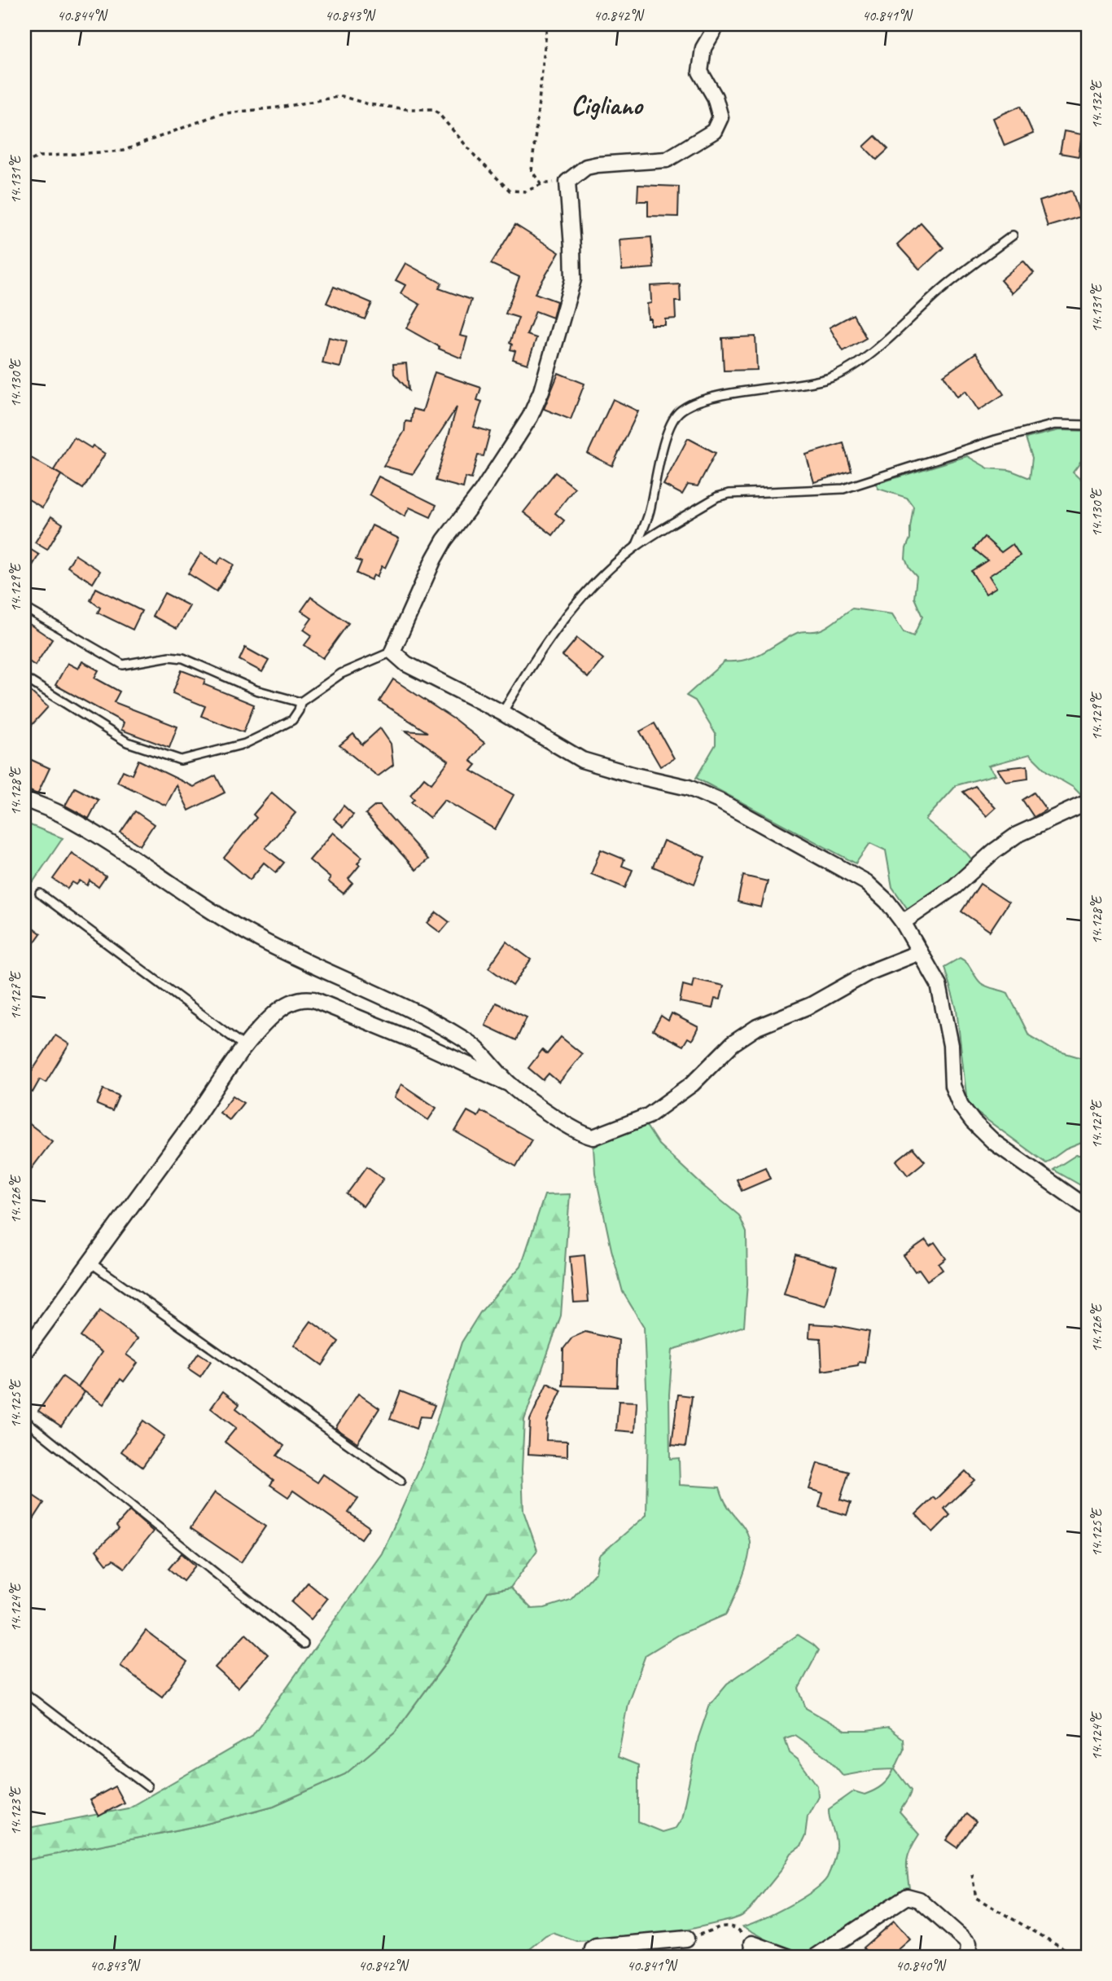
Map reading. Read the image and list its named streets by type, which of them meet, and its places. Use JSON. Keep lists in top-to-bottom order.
{
  "districts": ["Cigliano"],
  "coordinates": [
    "40.844°N",
    "40.843°N",
    "40.842°N",
    "40.841°N",
    "14.132°E",
    "14.131°E",
    "14.130°E",
    "14.129°E",
    "14.128°E",
    "14.127°E",
    "14.126°E",
    "14.125°E",
    "14.124°E",
    "14.123°E",
    "40.840°N"
  ]
}
